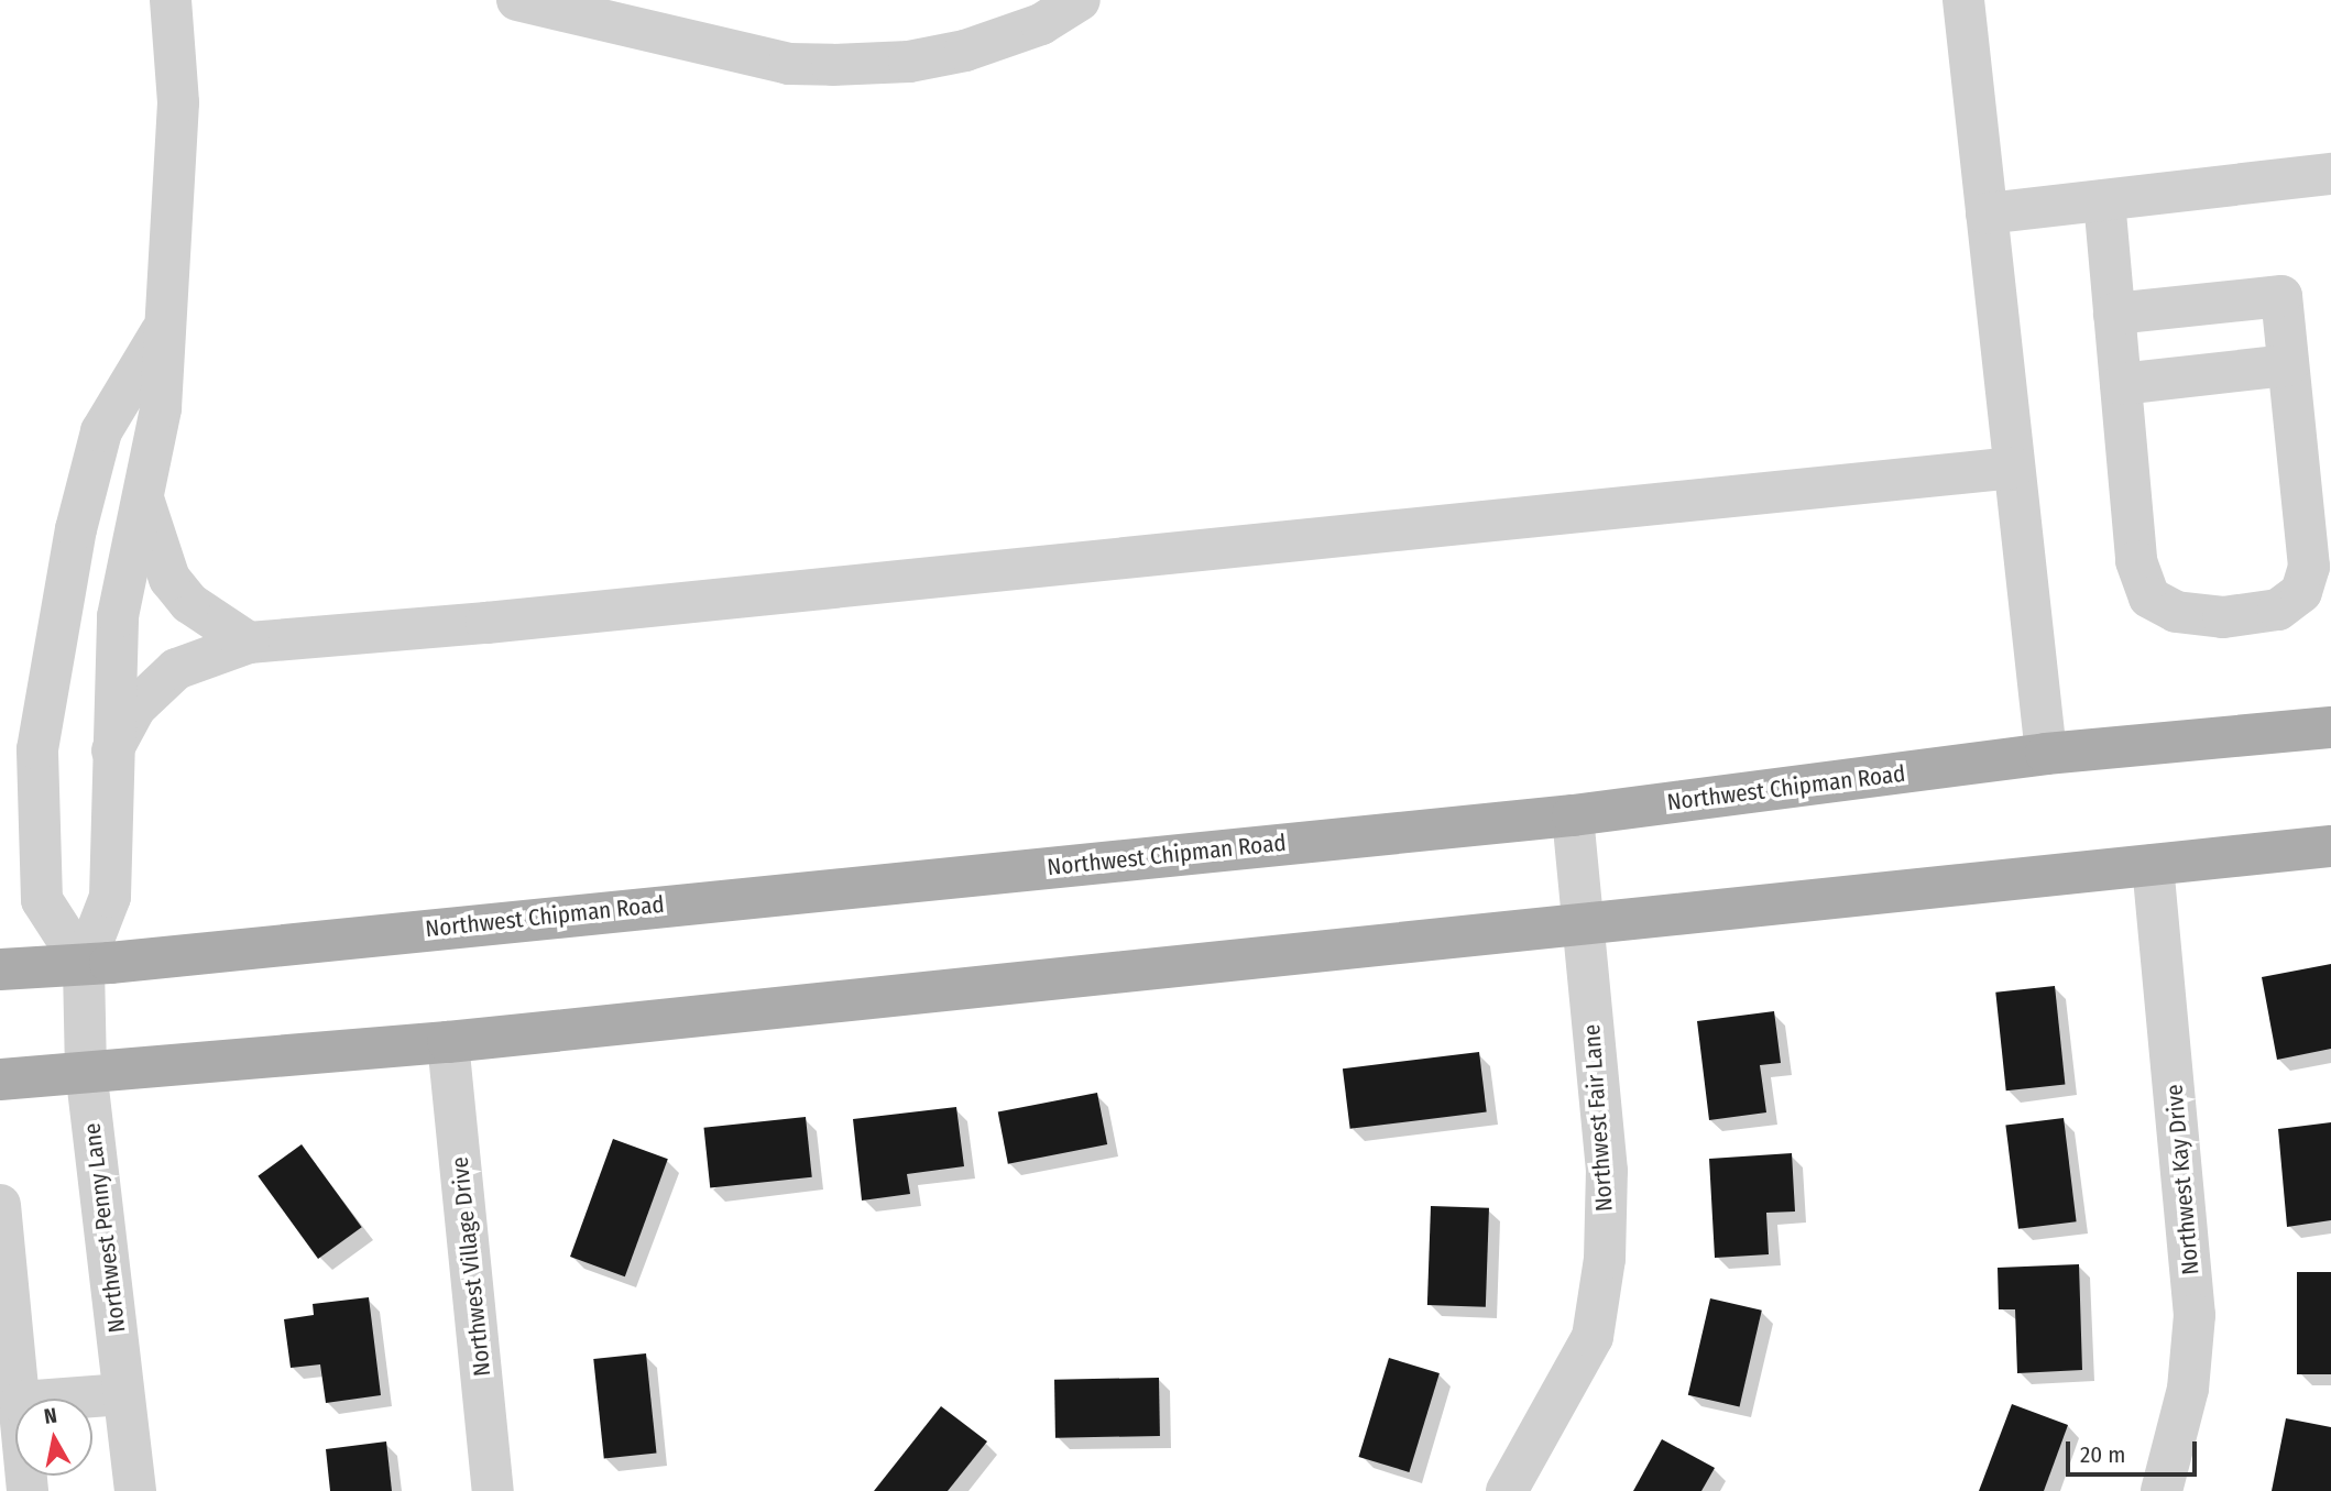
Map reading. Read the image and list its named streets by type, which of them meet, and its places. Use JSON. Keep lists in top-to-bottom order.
{
  "streets": {
    "main road": ["Northwest Chipman Road"],
    "street": [
      "Northwest Fair Lane",
      "Northwest Kay Drive",
      "Northwest Penny Lane",
      "Northwest Village Drive"
    ]
  },
  "crossings": [
    ["Northwest Chipman Road", "Northwest Fair Lane"],
    ["Northwest Chipman Road", "Northwest Penny Lane"]
  ],
  "scale_bar": "20 m",
  "north": "top"
}
